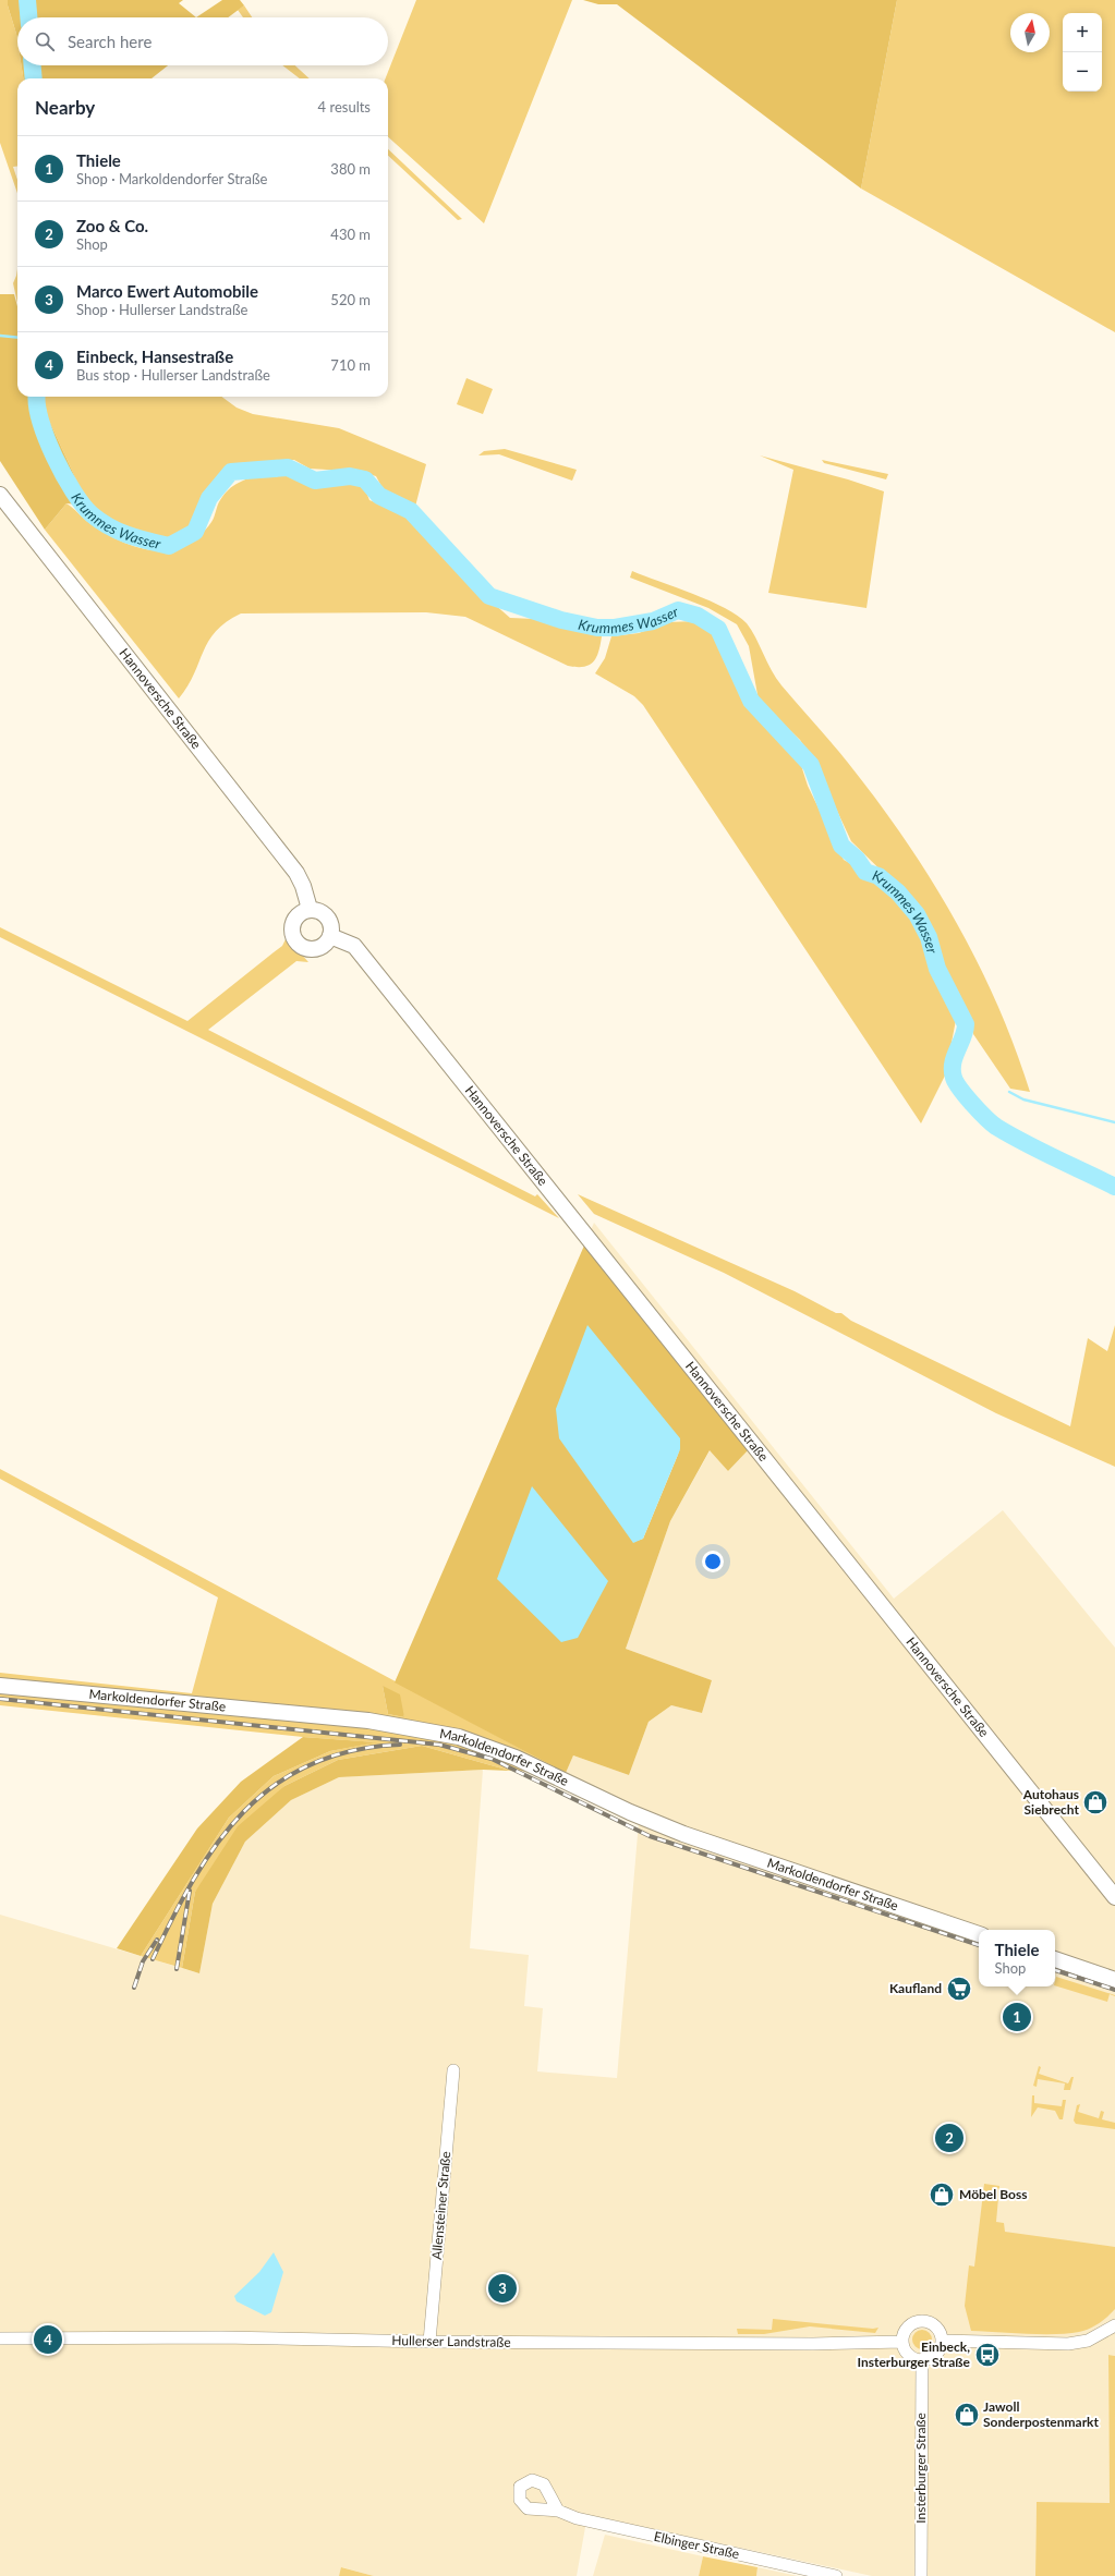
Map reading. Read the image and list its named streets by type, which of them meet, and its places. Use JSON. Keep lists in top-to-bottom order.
{
  "streets": {
    "main road": ["Hannoversche Straße", "Markoldendorfer Straße"],
    "street": [
      "Allensteiner Straße",
      "Hullerser Landstraße",
      "Insterburger Straße",
      "Elbinger Straße"
    ]
  },
  "crossings": [
    ["Allensteiner Straße", "Hullerser Landstraße"],
    ["Hullerser Landstraße", "Insterburger Straße"]
  ],
  "water": ["Krummes Wasser"],
  "places": {
    "shop": ["Autohaus Siebrecht", "Möbel Boss", "Jawoll Sonderpostenmarkt"],
    "supermarket": ["Kaufland"],
    "bus stop": ["Einbeck, Insterburger Straße"]
  },
  "north": "top",
  "page": {
    "map_buttons": ["+", "−"],
    "search": "Search here",
    "heading": ["Nearby", "4 results"],
    "list": [
      {
        "mark": "1",
        "name": "Thiele",
        "note": "Shop · Markoldendorfer Straße",
        "value": "380 m"
      },
      {
        "mark": "2",
        "name": "Zoo & Co.",
        "note": "Shop",
        "value": "430 m"
      },
      {
        "mark": "3",
        "name": "Marco Ewert Automobile",
        "note": "Shop · Hullerser Landstraße",
        "value": "520 m"
      },
      {
        "mark": "4",
        "name": "Einbeck, Hansestraße",
        "note": "Bus stop · Hullerser Landstraße",
        "value": "710 m"
      }
    ],
    "popup": ["Thiele", "Shop"],
    "pins": [
      "1",
      "2",
      "3",
      "4"
    ]
  }
}
